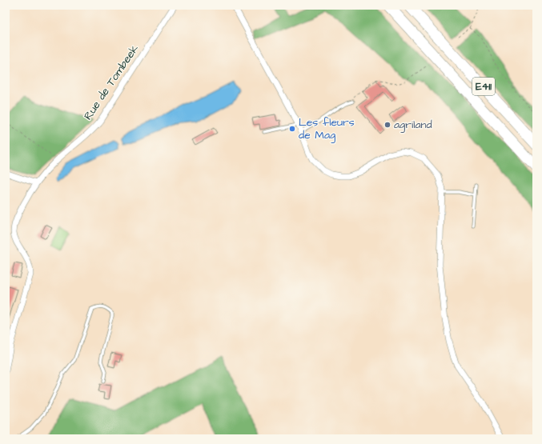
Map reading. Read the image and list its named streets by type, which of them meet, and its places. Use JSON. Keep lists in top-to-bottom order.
{
  "streets": {
    "highway": ["E411"],
    "street": ["Rue de Tombeek"]
  },
  "places": ["agriland", "Les fleurs de Mag"]
}
